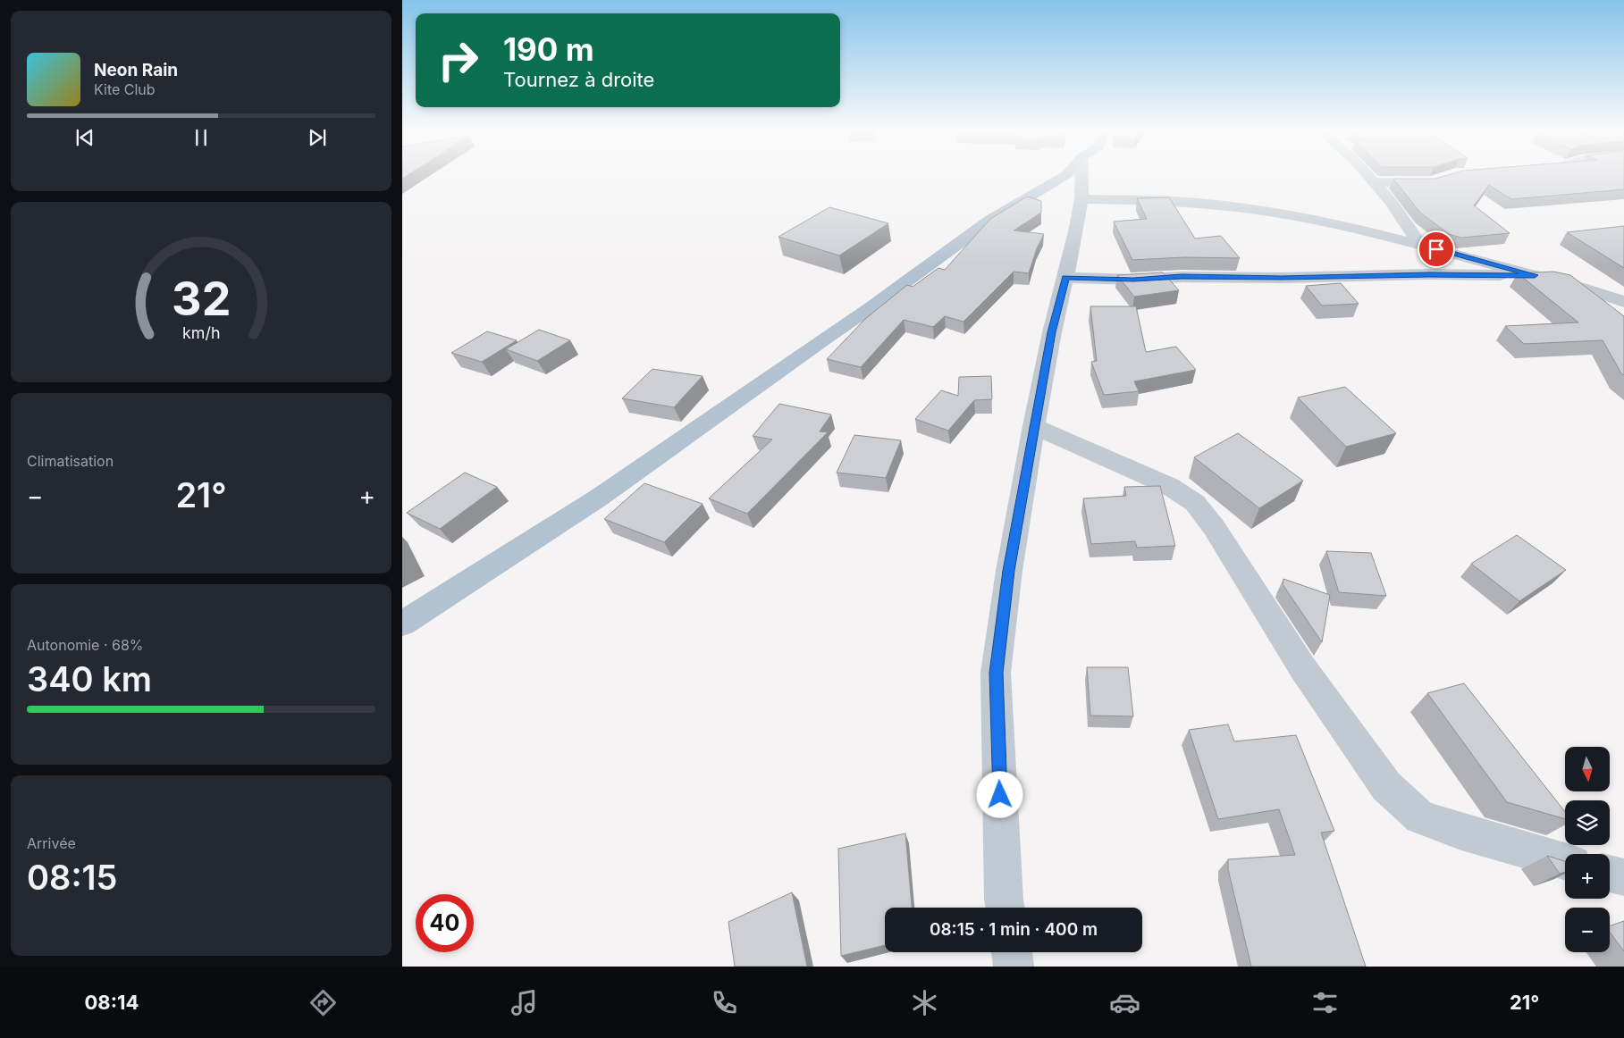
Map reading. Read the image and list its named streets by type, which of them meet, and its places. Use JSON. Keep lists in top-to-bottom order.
{
  "north": "bottom",
  "page": {
    "turn": ["190 m", "Tournez à droite"],
    "song": ["Neon Rain", "Kite Club"],
    "tile": [
      "Climatisation",
      ["Autonomie · 68%", "340 km"],
      ["Arrivée", "08:15"]
    ],
    "heat": ["−", "21°", "+"],
    "map_buttons": ["+", "−"],
    "limit": "40",
    "trip": "08:15 · 1 min · 400 m",
    "tabs": ["08:14", "21°"],
    "gauge": ["32", "km/h"]
  }
}
